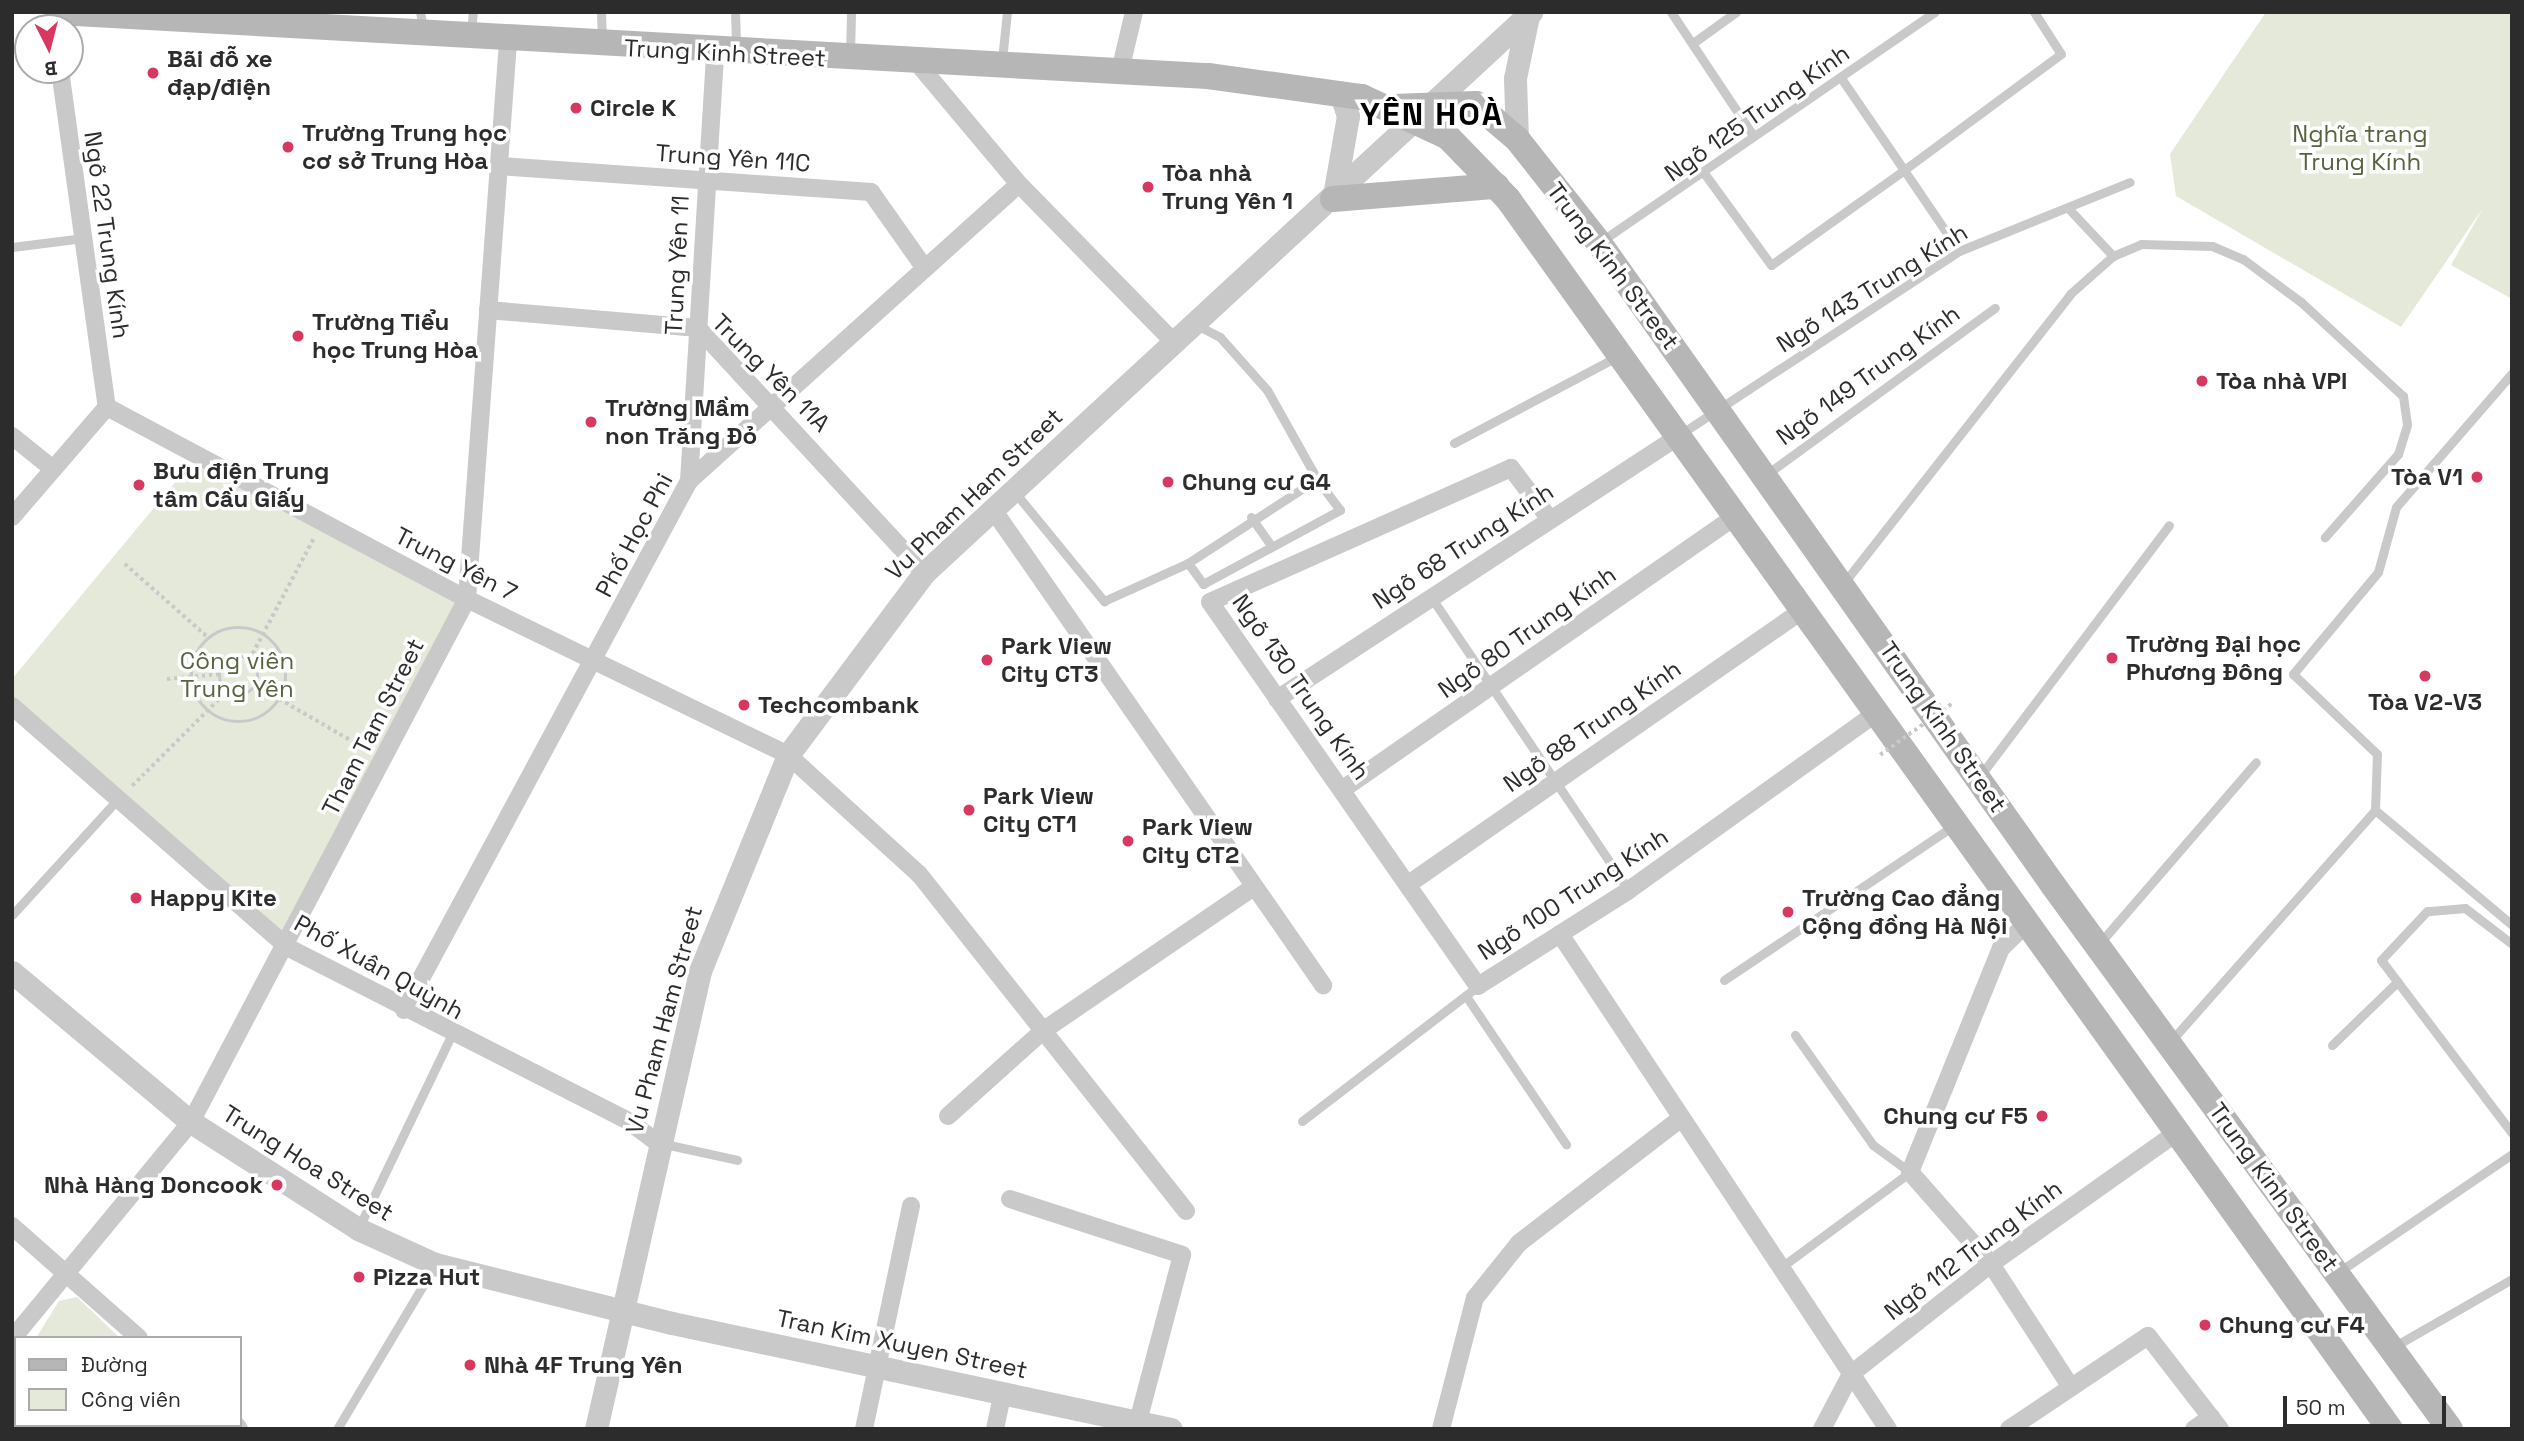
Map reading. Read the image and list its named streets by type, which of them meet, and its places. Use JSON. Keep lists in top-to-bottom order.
{
  "streets": {
    "main road": ["Trung Kinh Street"],
    "street": [
      "Trung Yên 11C",
      "Ngõ 22 Trung Kính",
      "Trung Yên 11",
      "Trung Yên 11A",
      "Vu Pham Ham Street",
      "Phố Học Phi",
      "Ngõ 68 Trung Kính",
      "Trung Yên 7",
      "Ngõ 80 Trung Kính",
      "Ngõ 130 Trung Kính",
      "Ngõ 88 Trung Kính",
      "Tham Tam Street",
      "Ngõ 100 Trung Kính",
      "Phố Xuân Quỳnh",
      "Trung Hoa Street",
      "Ngõ 112 Trung Kính",
      "Tran Kim Xuyen Street"
    ],
    "lane": ["Ngõ 125 Trung Kính", "Ngõ 143 Trung Kính", "Ngõ 149 Trung Kính"]
  },
  "crossings": [
    ["Trung Kinh Street", "Ngõ 125 Trung Kính"],
    ["Trung Kinh Street", "Trung Yên 11"],
    ["Trung Kinh Street", "Ngõ 143 Trung Kính"],
    ["Trung Kinh Street", "Ngõ 149 Trung Kính"],
    ["Trung Kinh Street", "Vu Pham Ham Street"],
    ["Trung Kinh Street", "Ngõ 68 Trung Kính"],
    ["Trung Kinh Street", "Ngõ 80 Trung Kính"],
    ["Trung Kinh Street", "Ngõ 88 Trung Kính"],
    ["Trung Kinh Street", "Tham Tam Street"],
    ["Trung Kinh Street", "Ngõ 100 Trung Kính"],
    ["Trung Kinh Street", "Ngõ 112 Trung Kính"],
    ["Trung Yên 11C", "Trung Yên 11"],
    ["Trung Yên 11C", "Phố Học Phi"],
    ["Trung Yên 11C", "Tham Tam Street"],
    ["Ngõ 22 Trung Kính", "Trung Yên 7"],
    ["Trung Yên 11", "Trung Yên 11A"],
    ["Trung Yên 11", "Phố Học Phi"],
    ["Ngõ 143 Trung Kính", "Ngõ 68 Trung Kính"],
    ["Trung Yên 11A", "Vu Pham Ham Street"],
    ["Trung Yên 11A", "Phố Học Phi"],
    ["Trung Yên 11A", "Tham Tam Street"],
    ["Vu Pham Ham Street", "Trung Yên 7"],
    ["Vu Pham Ham Street", "Phố Xuân Quỳnh"],
    ["Vu Pham Ham Street", "Trung Hoa Street"],
    ["Vu Pham Ham Street", "Tran Kim Xuyen Street"],
    ["Phố Học Phi", "Trung Yên 7"],
    ["Phố Học Phi", "Phố Xuân Quỳnh"],
    ["Ngõ 68 Trung Kính", "Ngõ 130 Trung Kính"],
    ["Trung Yên 7", "Tham Tam Street"],
    ["Ngõ 80 Trung Kính", "Ngõ 130 Trung Kính"],
    ["Ngõ 130 Trung Kính", "Ngõ 88 Trung Kính"],
    ["Ngõ 130 Trung Kính", "Ngõ 100 Trung Kính"],
    ["Tham Tam Street", "Phố Xuân Quỳnh"],
    ["Tham Tam Street", "Trung Hoa Street"],
    ["Trung Hoa Street", "Tran Kim Xuyen Street"]
  ],
  "districts": ["YÊN HOÀ"],
  "parks": ["Nghĩa trang Trung Kính", "Công viên Trung Yên"],
  "places": [
    "Bãi đỗ xe đạp/điện",
    "Circle K",
    "Trường Trung học cơ sở Trung Hòa",
    "Tòa nhà Trung Yên 1",
    "Trường Tiểu học Trung Hòa",
    "Tòa nhà VPI",
    "Trường Mầm non Trăng Đỏ",
    "Tòa V1",
    "Chung cư G4",
    "Bưu điện Trung tâm Cầu Giấy",
    "Trường Đại học Phương Đông",
    "Park View City CT3",
    "Tòa V2-V3",
    "Techcombank",
    "Park View City CT1",
    "Park View City CT2",
    "Happy Kite",
    "Trường Cao đẳng Cộng đồng Hà Nội",
    "Chung cư F5",
    "Nhà Hàng Doncook",
    "Pizza Hut",
    "Chung cư F4",
    "Nhà 4F Trung Yên"
  ],
  "legend": ["Đường", "Công viên"],
  "scale_bar": "50 m",
  "north": "bottom"
}
